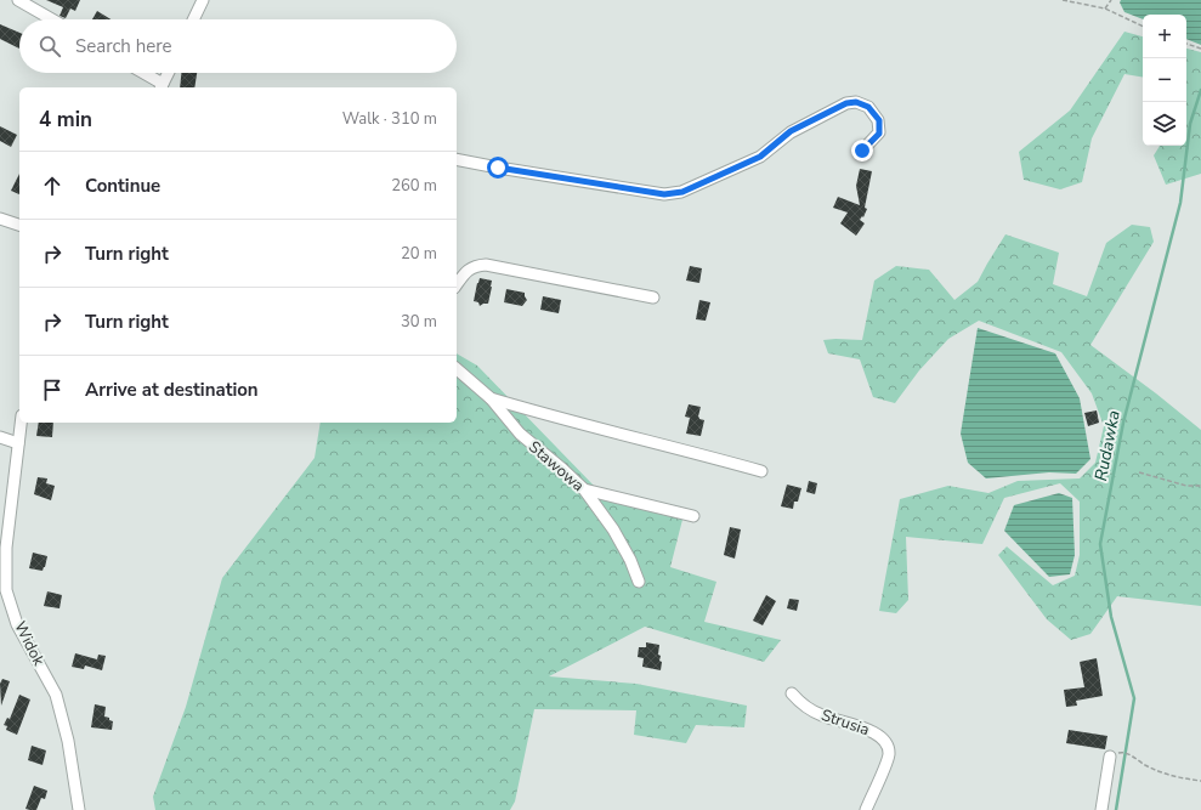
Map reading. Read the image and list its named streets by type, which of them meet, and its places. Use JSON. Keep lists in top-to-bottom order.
{
  "streets": {
    "street": ["Stawowa", "Widok", "Strusia"]
  },
  "water": ["Rudawka"],
  "page": {
    "map_buttons": ["+", "−"],
    "search": "Search here",
    "heading": ["4 min", "Walk · 310 m"],
    "list": [
      ["Continue", "260 m"],
      ["Turn right", "20 m"],
      ["Turn right", "30 m"],
      "Arrive at destination"
    ]
  }
}
